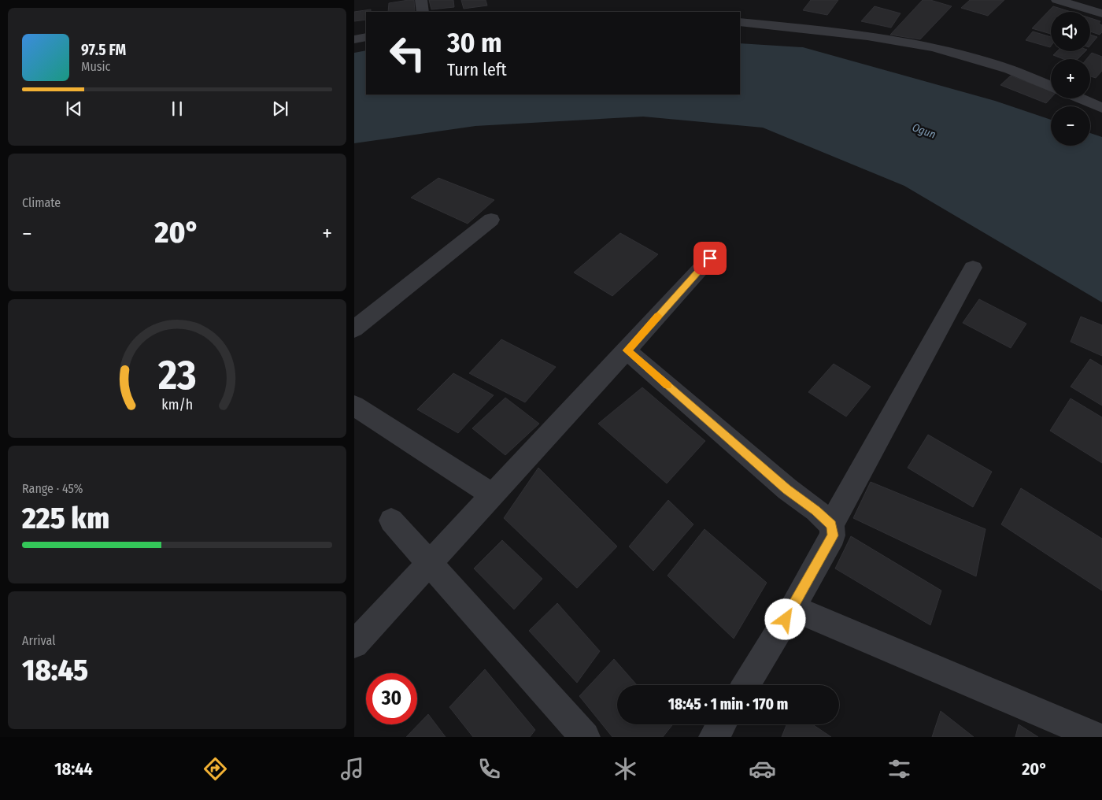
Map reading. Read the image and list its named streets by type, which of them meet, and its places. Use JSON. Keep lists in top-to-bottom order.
{
  "water": ["Ogun"],
  "page": {
    "map_buttons": ["+", "−"],
    "turn": ["30 m", "Turn left"],
    "song": ["97.5 FM", "Music"],
    "tile": [
      "Climate",
      ["Range · 45%", "225 km"],
      ["Arrival", "18:45"]
    ],
    "heat": ["−", "20°", "+"],
    "limit": "30",
    "trip": "18:45 · 1 min · 170 m",
    "tabs": ["18:44", "20°"],
    "gauge": ["23", "km/h"]
  }
}
